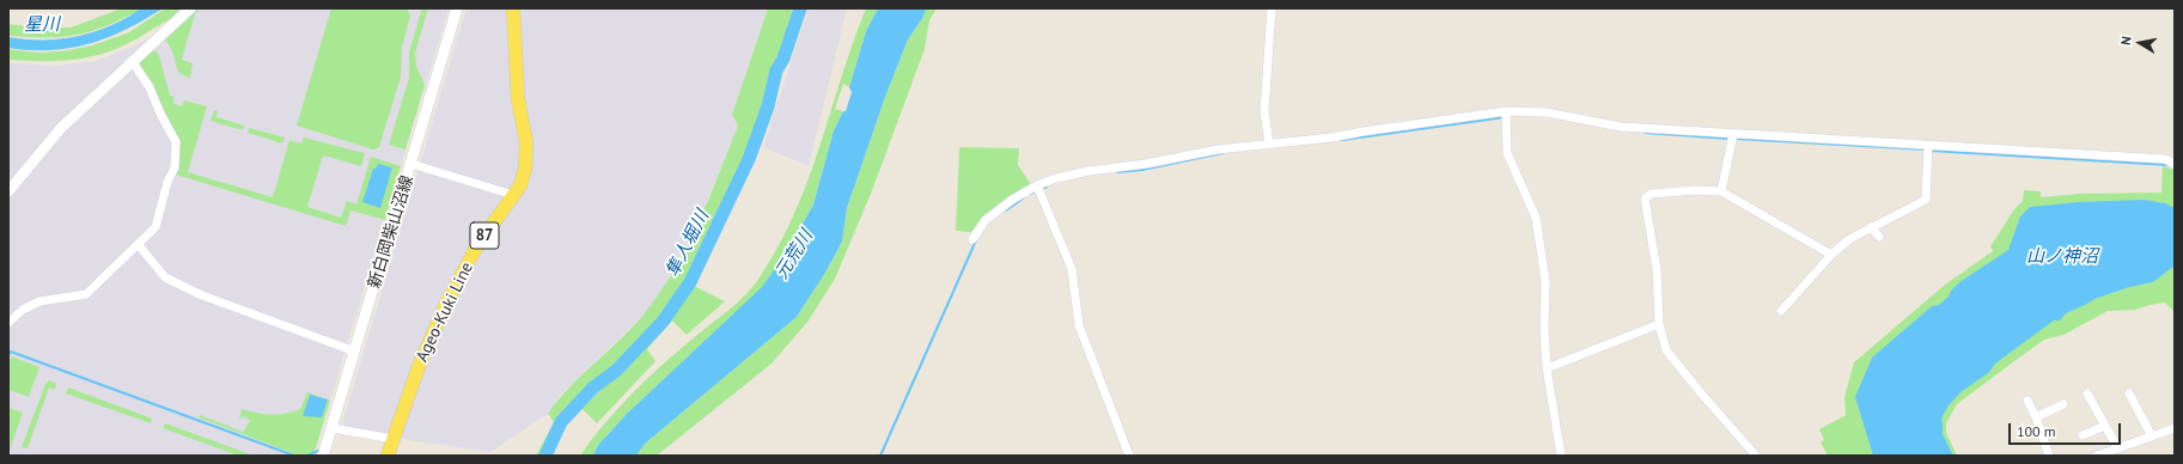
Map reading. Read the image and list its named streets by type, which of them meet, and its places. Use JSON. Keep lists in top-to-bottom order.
{
  "streets": {
    "main road": ["87", "Ageo-Kuki Line"],
    "street": ["新白岡柴山沼線"]
  },
  "water": [
    "星川",
    "隼人堀川",
    "元荒川",
    "山ノ神沼"
  ],
  "scale_bar": "100 m",
  "north": "left"
}
